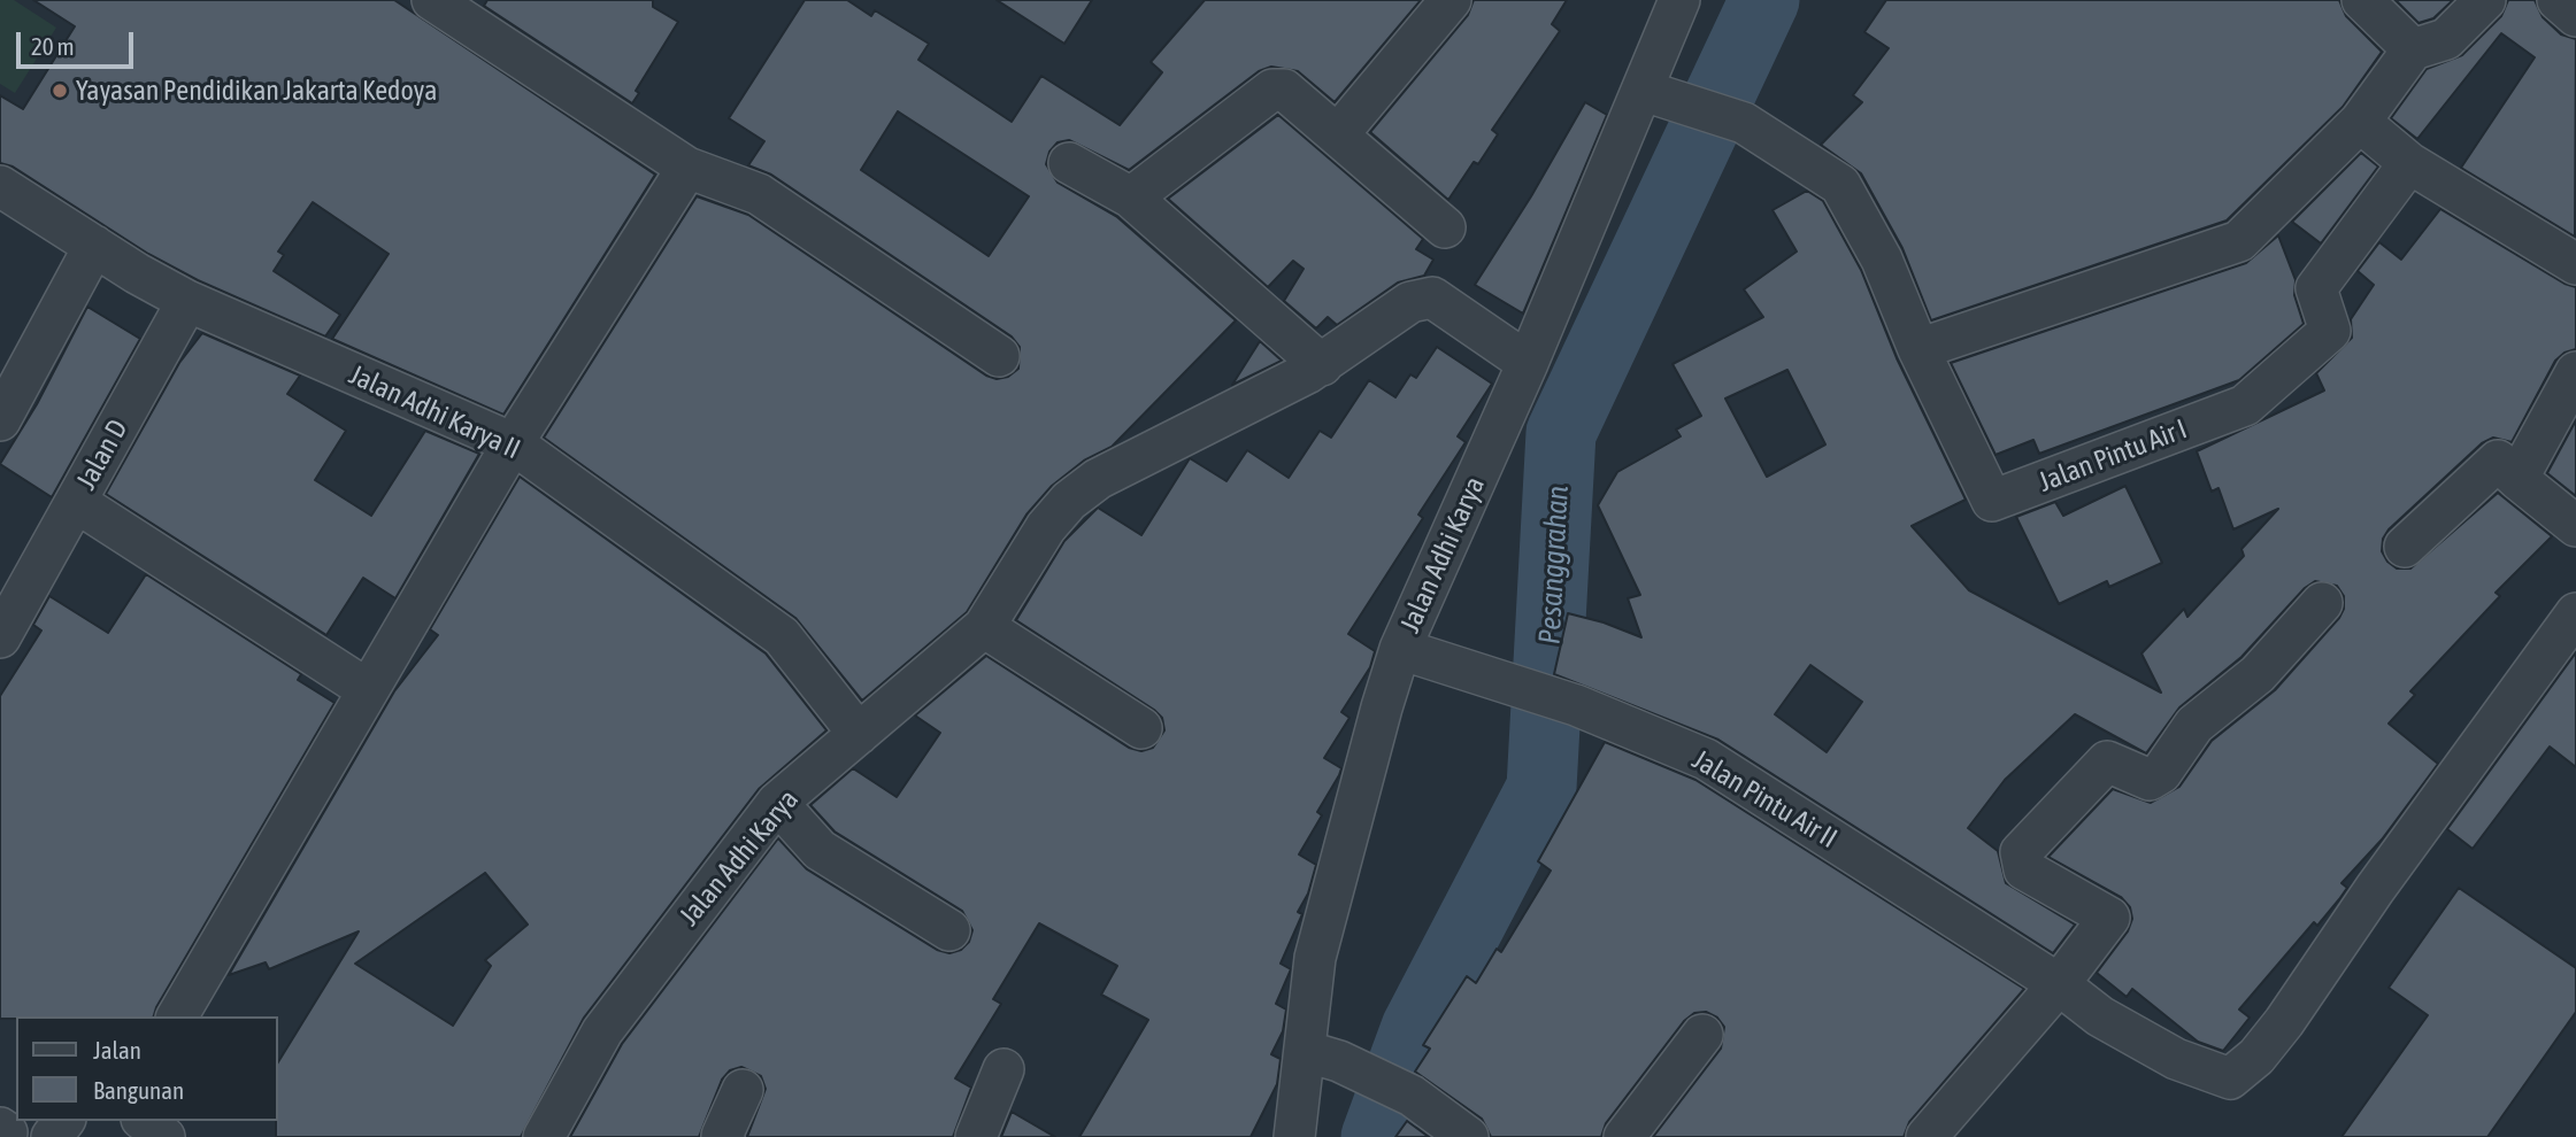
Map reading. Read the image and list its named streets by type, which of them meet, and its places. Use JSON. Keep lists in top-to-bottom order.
{
  "streets": {
    "street": [
      "Jalan Adhi Karya II",
      "Jalan D",
      "Jalan Pintu Air I",
      "Jalan Adhi Karya",
      "Jalan Pintu Air II"
    ]
  },
  "crossings": [
    ["Jalan Adhi Karya II", "Jalan D"],
    ["Jalan Adhi Karya II", "Jalan Adhi Karya"],
    ["Jalan Pintu Air I", "Jalan Adhi Karya"],
    ["Jalan Adhi Karya", "Jalan Pintu Air II"]
  ],
  "water": ["Pesanggrahan"],
  "places": ["Yayasan Pendidikan Jakarta Kedoya"],
  "legend": ["Jalan", "Bangunan"],
  "scale_bar": "20 m"
}
